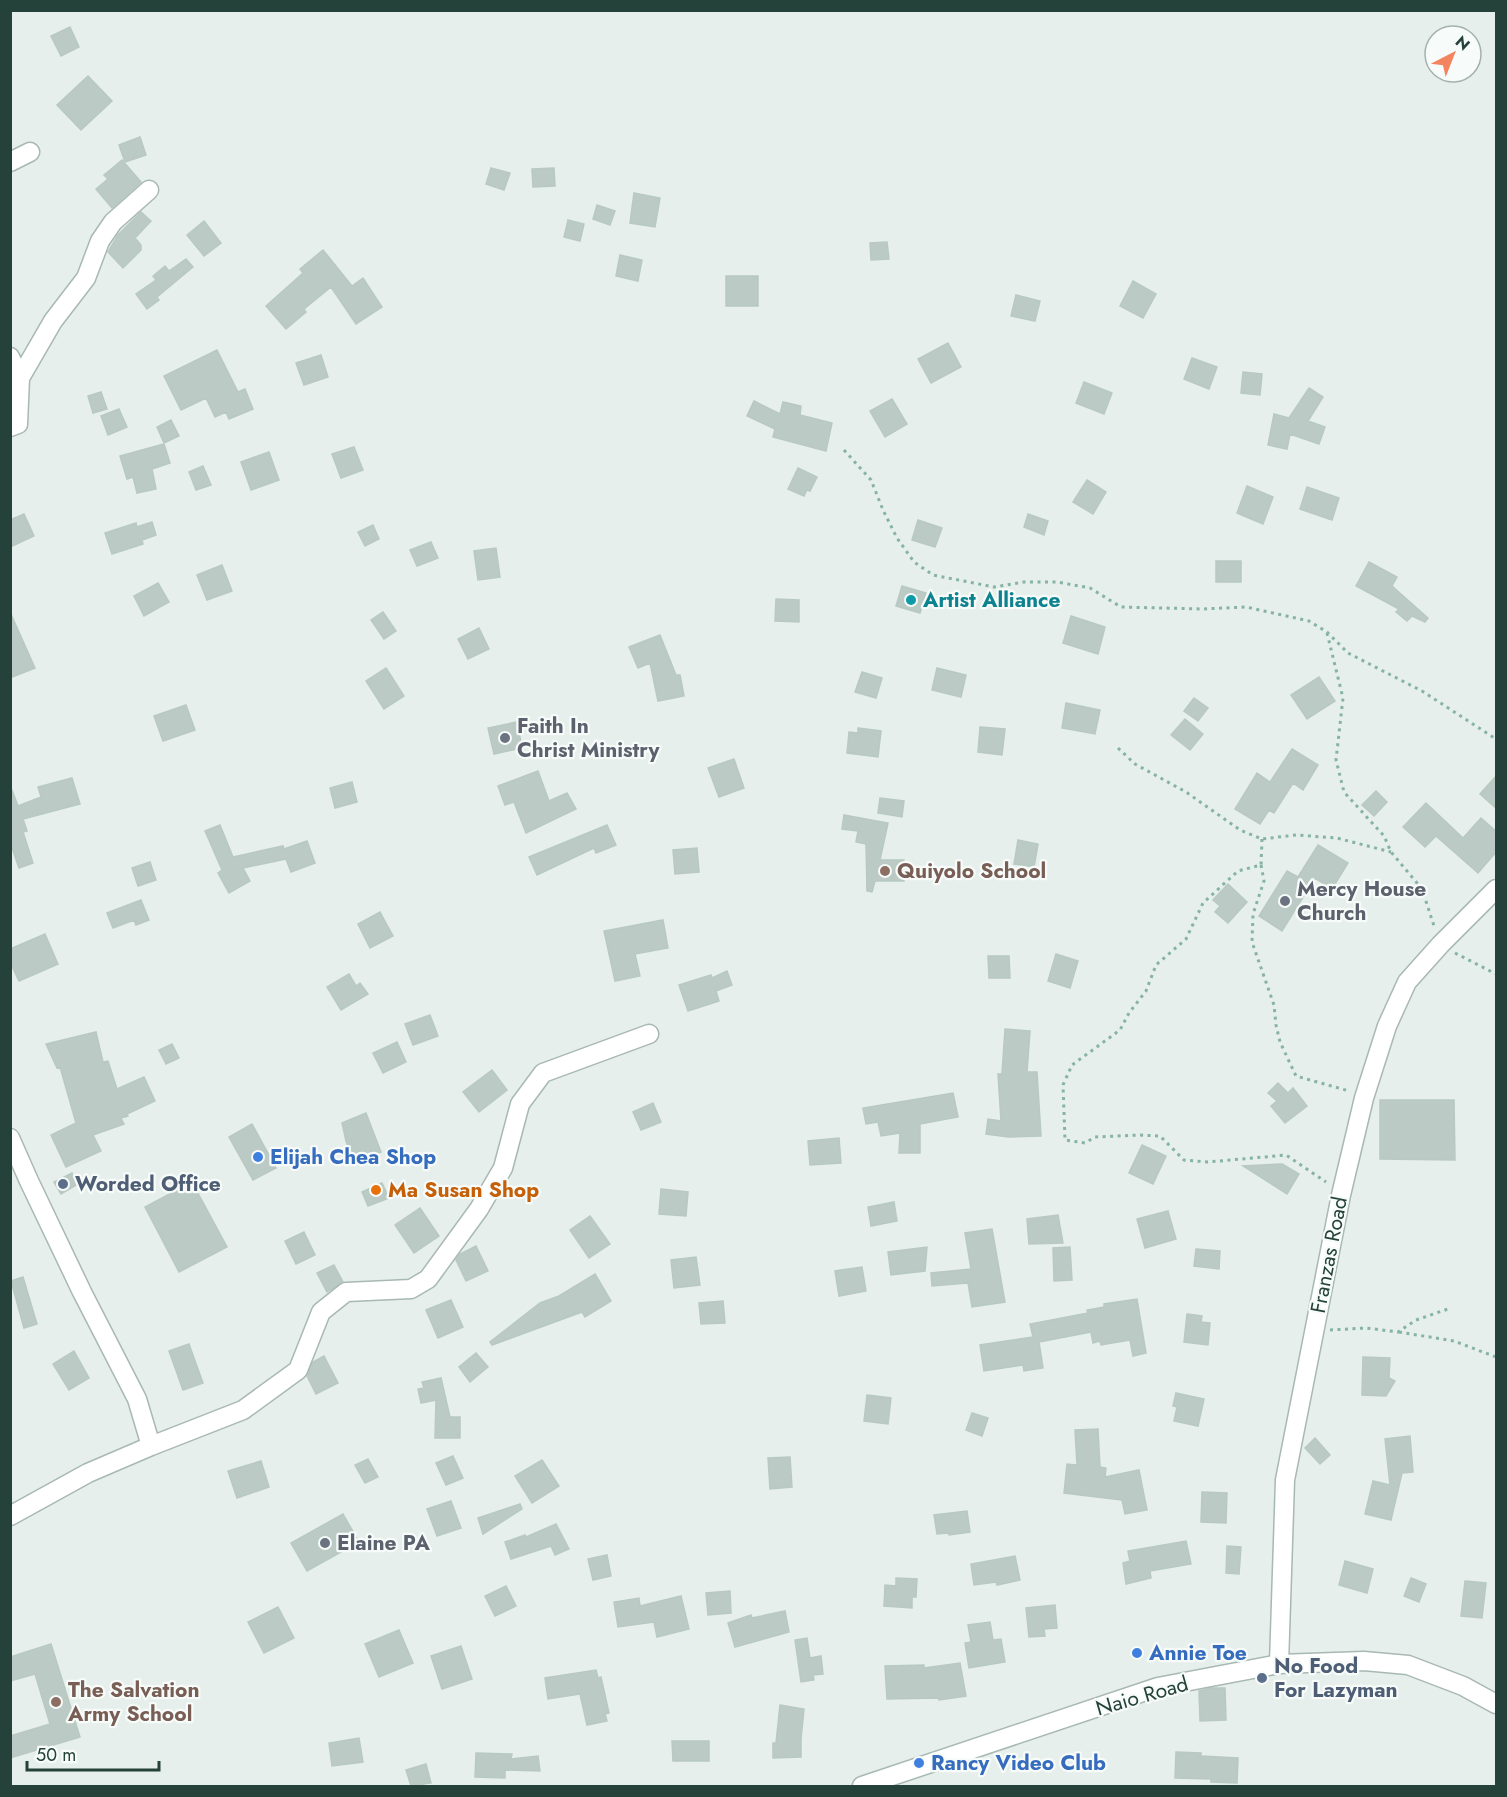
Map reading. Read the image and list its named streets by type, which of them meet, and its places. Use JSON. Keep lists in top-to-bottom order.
{
  "streets": {
    "street": ["Franzas Road", "Naio Road"]
  },
  "crossings": [
    ["Franzas Road", "Naio Road"]
  ],
  "places": [
    "Artist Alliance",
    "Faith In Christ Ministry",
    "Quiyolo School",
    "Mercy House Church",
    "Elijah Chea Shop",
    "Worded Office",
    "Ma Susan Shop",
    "Elaine PA",
    "Annie Toe",
    "No Food For Lazyman",
    "The Salvation Army School",
    "Rancy Video Club"
  ],
  "scale_bar": "50 m",
  "north": "top right"
}
